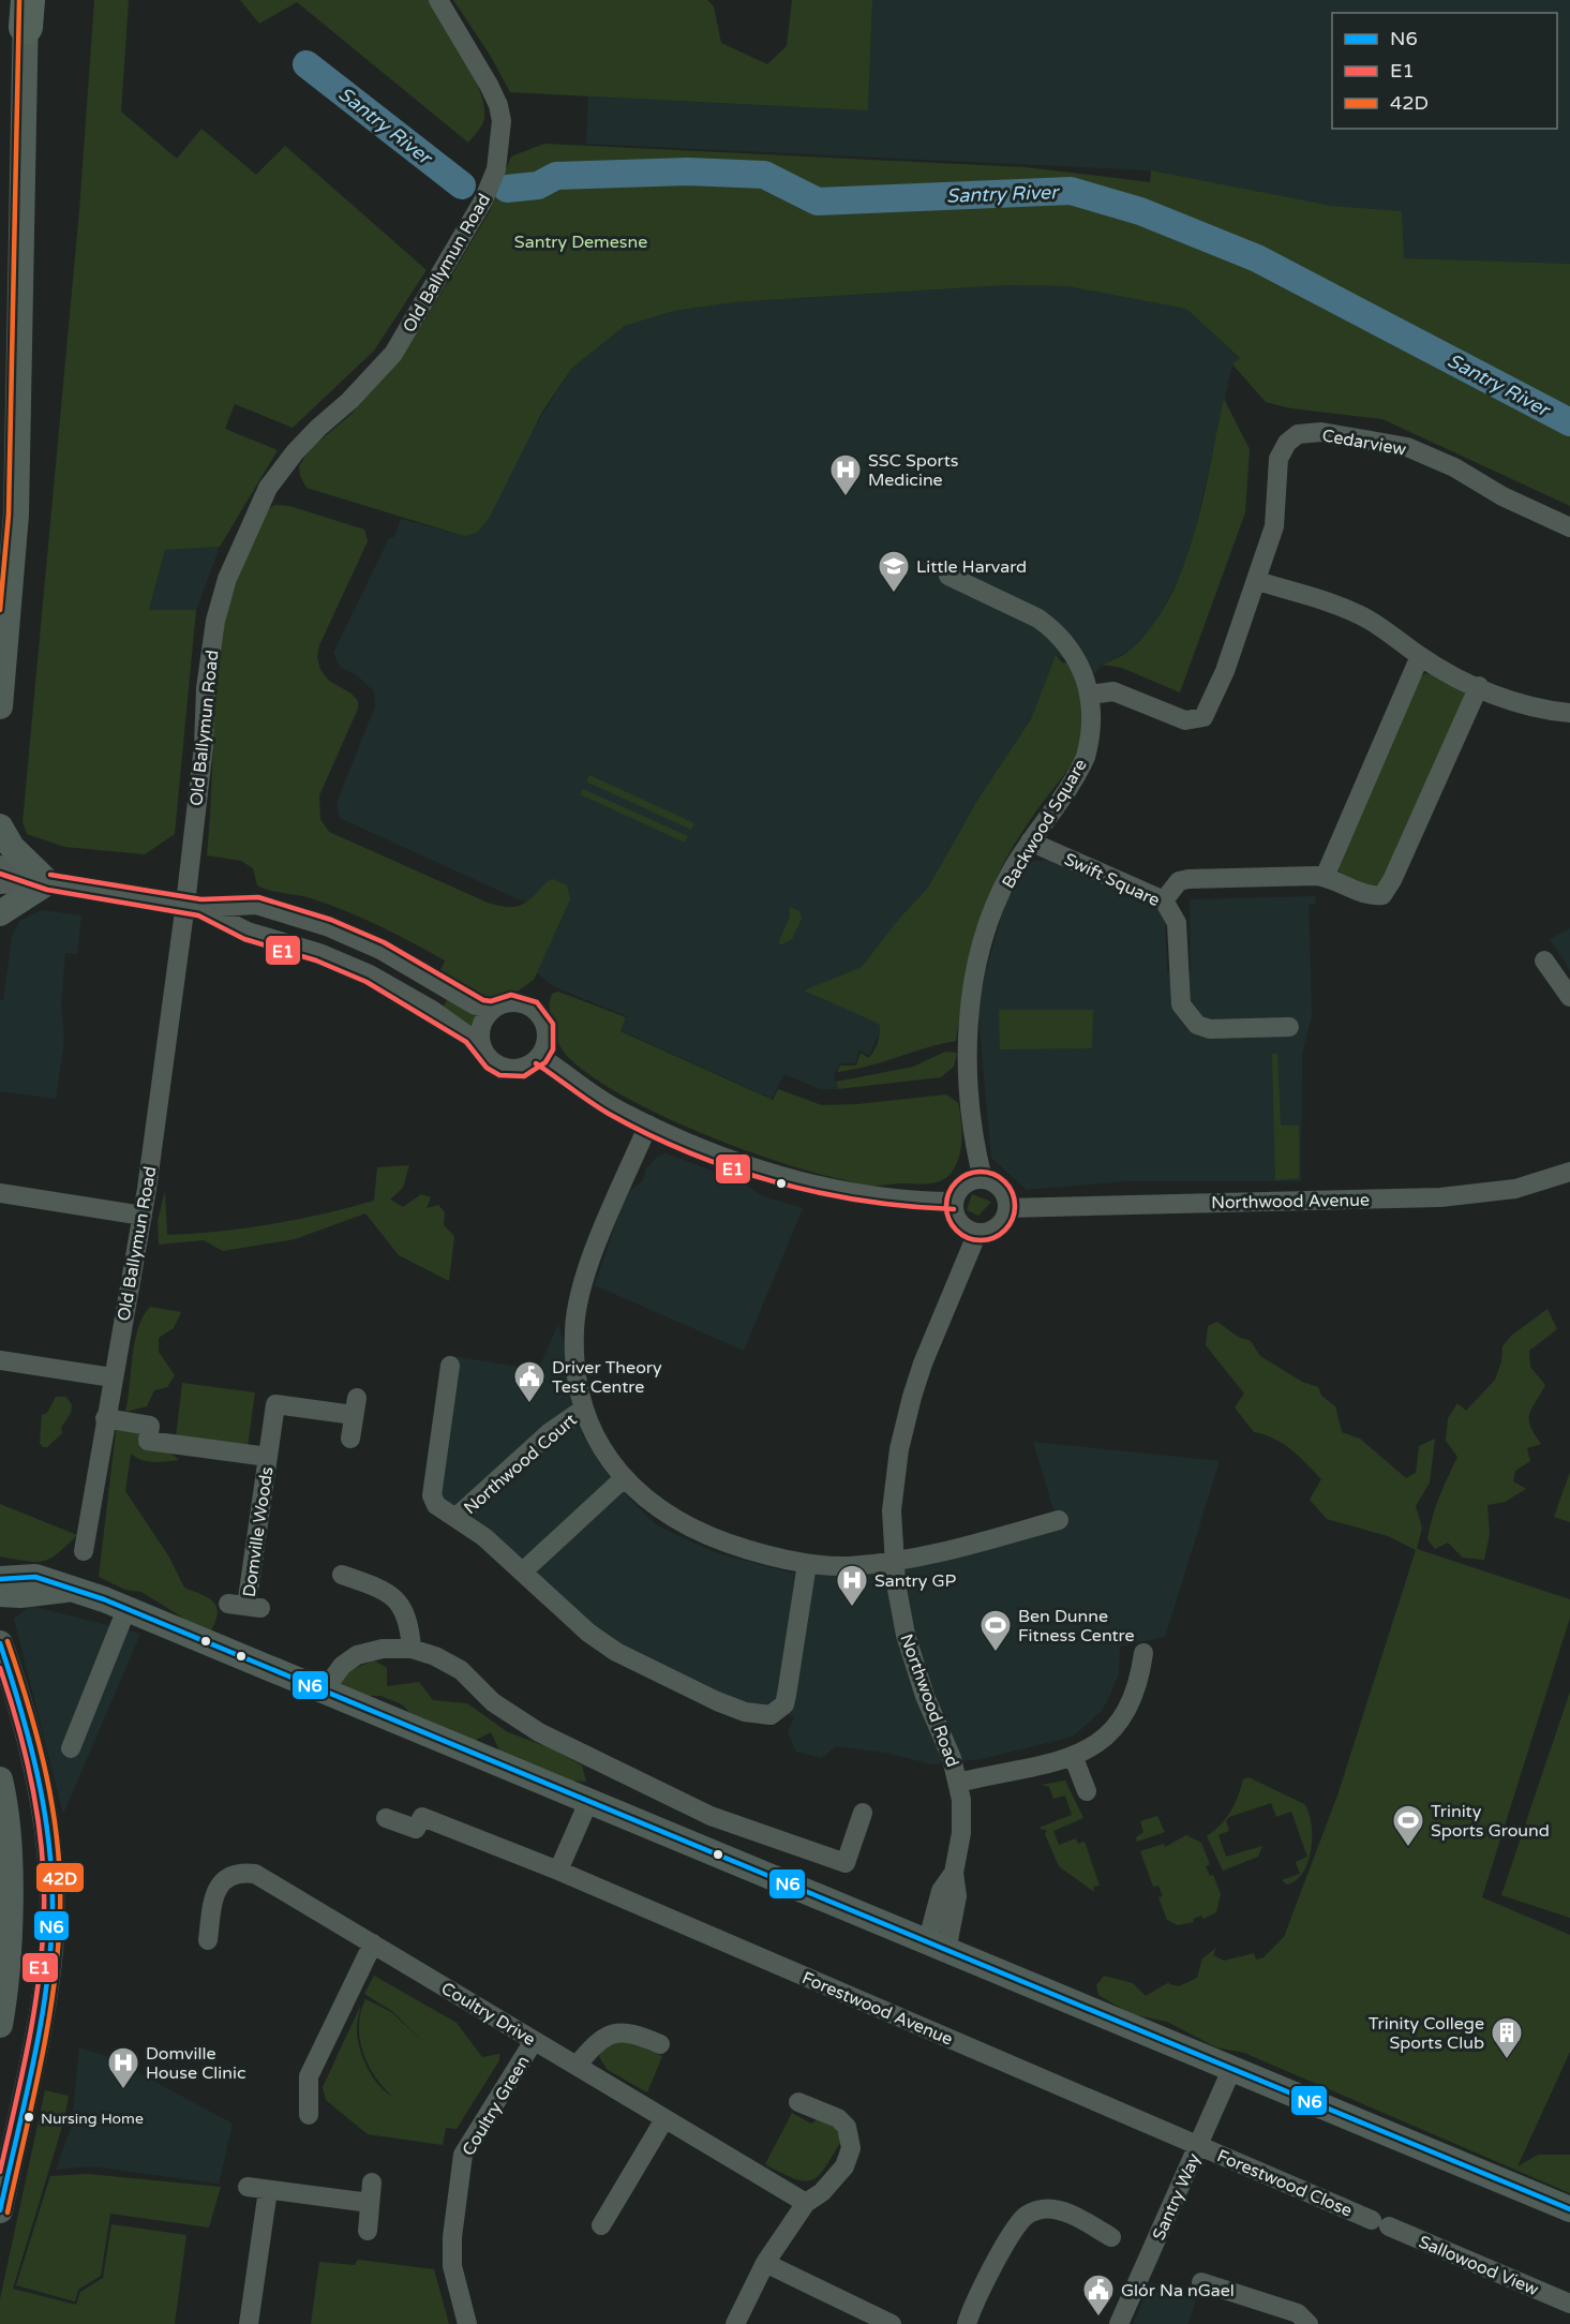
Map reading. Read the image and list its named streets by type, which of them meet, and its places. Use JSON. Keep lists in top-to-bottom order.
{
  "streets": {
    "street": [
      "Old Ballymun Road",
      "Cedarview",
      "Backwood Square",
      "Swift Square",
      "Northwood Avenue",
      "Northwood Court",
      "Domville Woods",
      "Northwood Road",
      "Forestwood Avenue",
      "Coultry Drive",
      "Coultry Green",
      "Forestwood Close",
      "Santry Way",
      "Sallowood View"
    ]
  },
  "crossings": [
    ["Old Ballymun Road", "Domville Woods"],
    ["Cedarview", "Backwood Square"],
    ["Backwood Square", "Swift Square"],
    ["Backwood Square", "Northwood Avenue"],
    ["Backwood Square", "Northwood Road"],
    ["Northwood Avenue", "Northwood Road"],
    ["Forestwood Avenue", "Forestwood Close"],
    ["Forestwood Avenue", "Santry Way"],
    ["Coultry Drive", "Coultry Green"],
    ["Forestwood Close", "Santry Way"],
    ["Forestwood Close", "Sallowood View"]
  ],
  "water": ["Santry River"],
  "parks": ["Santry Demesne"],
  "places": {
    "hospital": ["SSC Sports Medicine", "Santry GP", "Domville House Clinic"],
    "school or university": ["Little Harvard"],
    "public building": ["Driver Theory Test Centre", "Glór Na nGael"],
    "sports": ["Ben Dunne Fitness Centre", "Trinity Sports Ground"],
    "building": ["Trinity College Sports Club"],
    "other": ["Nursing Home"]
  },
  "lines": ["transit line 42D", "transit line E1", "transit line N6"],
  "legend": ["N6", "E1", "42D"]
}
